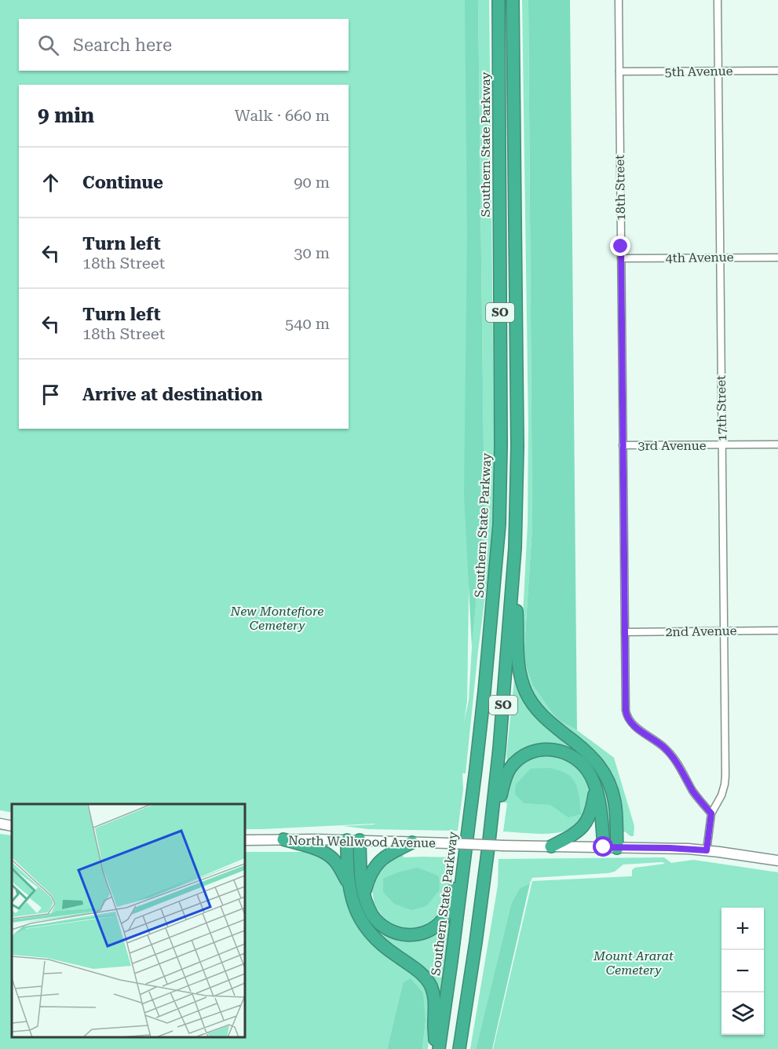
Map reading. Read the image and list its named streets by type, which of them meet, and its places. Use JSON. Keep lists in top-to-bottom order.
{
  "streets": {
    "highway": ["Southern State Parkway", "SO"],
    "main road": ["North Wellwood Avenue"],
    "street": [
      "5th Avenue",
      "18th Street",
      "4th Avenue",
      "17th Street",
      "3rd Avenue",
      "2nd Avenue"
    ]
  },
  "crossings": [
    ["5th Avenue", "18th Street"],
    ["5th Avenue", "17th Street"],
    ["18th Street", "4th Avenue"],
    ["18th Street", "17th Street"],
    ["18th Street", "3rd Avenue"],
    ["18th Street", "2nd Avenue"],
    ["4th Avenue", "17th Street"],
    ["17th Street", "3rd Avenue"],
    ["17th Street", "2nd Avenue"]
  ],
  "parks": ["New Montefiore Cemetery", "Mount Ararat Cemetery"],
  "page": {
    "search": "Search here",
    "heading": ["9 min", "Walk · 660 m"],
    "list": [
      ["Continue", "90 m"],
      ["Turn left", "18th Street", "30 m"],
      ["Turn left", "18th Street", "540 m"],
      "Arrive at destination"
    ],
    "map_buttons": ["+", "−"]
  }
}
